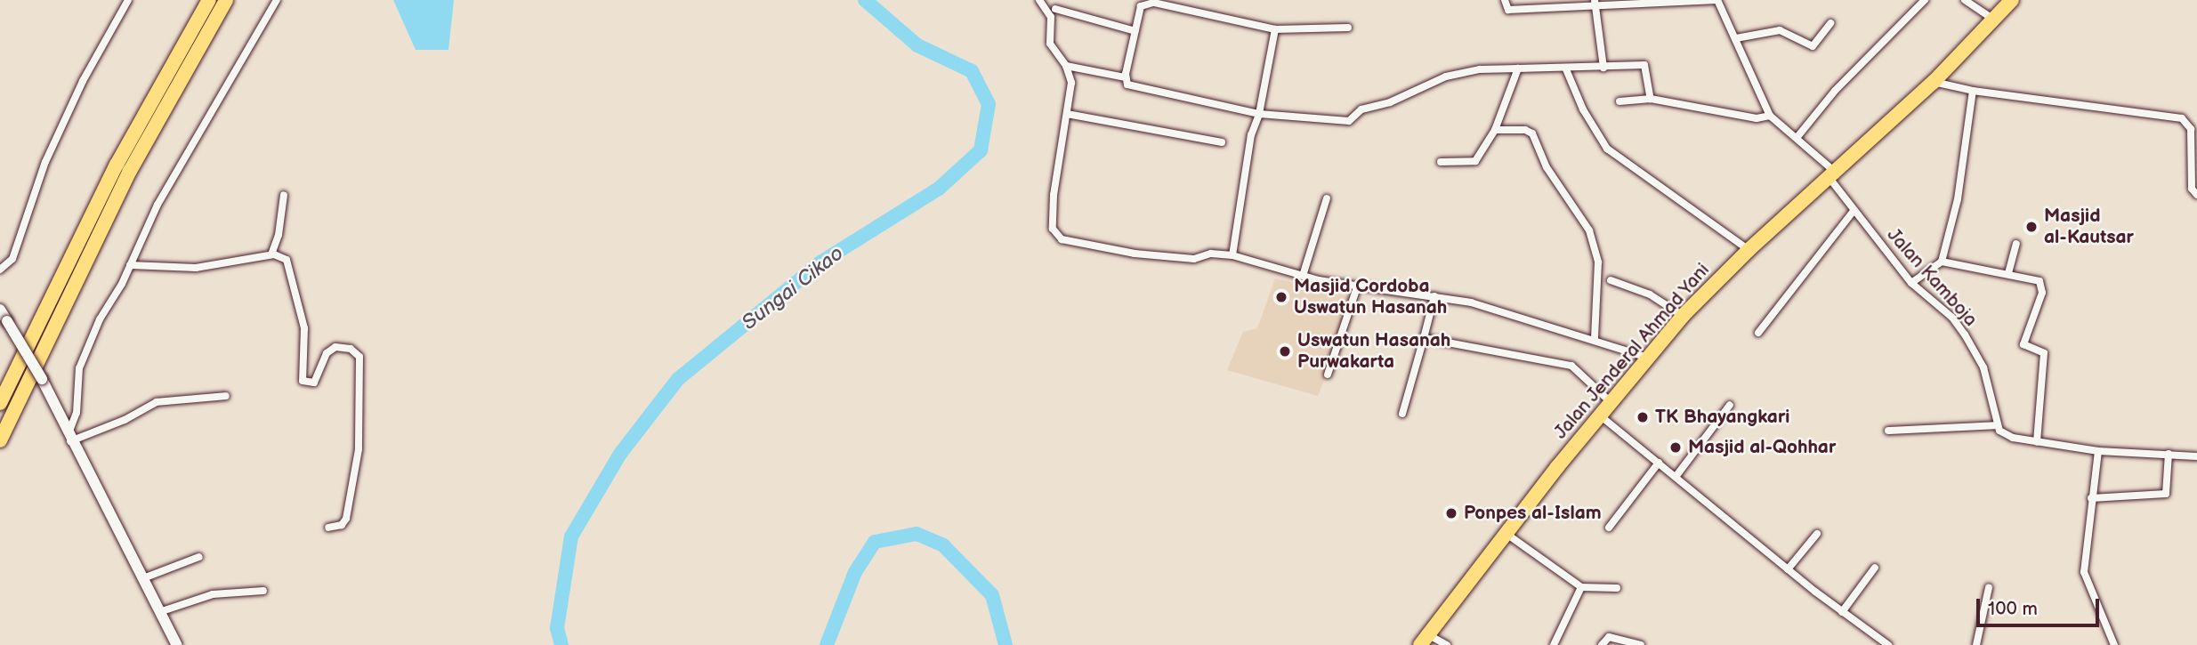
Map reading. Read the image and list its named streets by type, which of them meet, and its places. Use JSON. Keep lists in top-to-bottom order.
{
  "streets": {
    "highway": ["Jalan Jenderal Ahmad Yani"],
    "street": ["Jalan Kamboja"]
  },
  "crossings": [
    ["Jalan Kamboja", "Jalan Jenderal Ahmad Yani"]
  ],
  "water": ["Sungai Cikao"],
  "places": [
    "Masjid al-Kautsar",
    "Masjid Cordoba Uswatun Hasanah",
    "Uswatun Hasanah Purwakarta",
    "TK Bhayangkari",
    "Masjid al-Qohhar",
    "Ponpes al-Islam"
  ],
  "scale_bar": "100 m"
}
